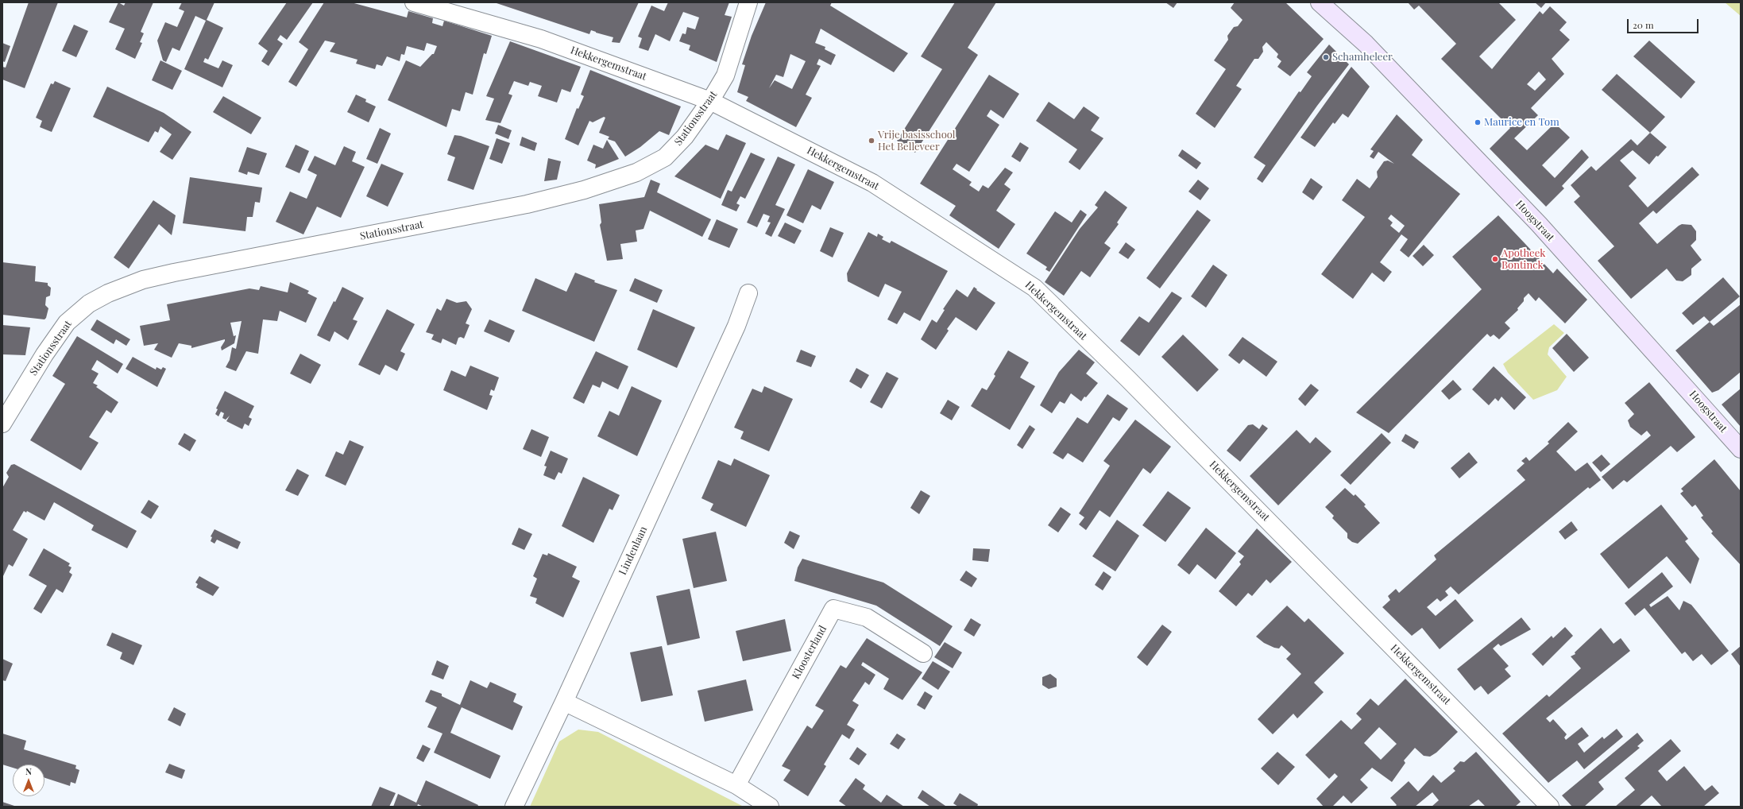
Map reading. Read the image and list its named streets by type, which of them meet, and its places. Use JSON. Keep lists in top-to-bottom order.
{
  "streets": {
    "main road": ["Hoogstraat"],
    "street": [
      "Hekkergemstraat",
      "Stationsstraat",
      "Lindenlaan",
      "Kloosterland"
    ]
  },
  "crossings": [
    ["Hekkergemstraat", "Stationsstraat"]
  ],
  "places": [
    "Schamheleer",
    "Maurice en Tom",
    "Vrije basisschool Het Belleveer",
    "Apotheek Bontinck"
  ],
  "scale_bar": "20 m",
  "north": "top"
}
